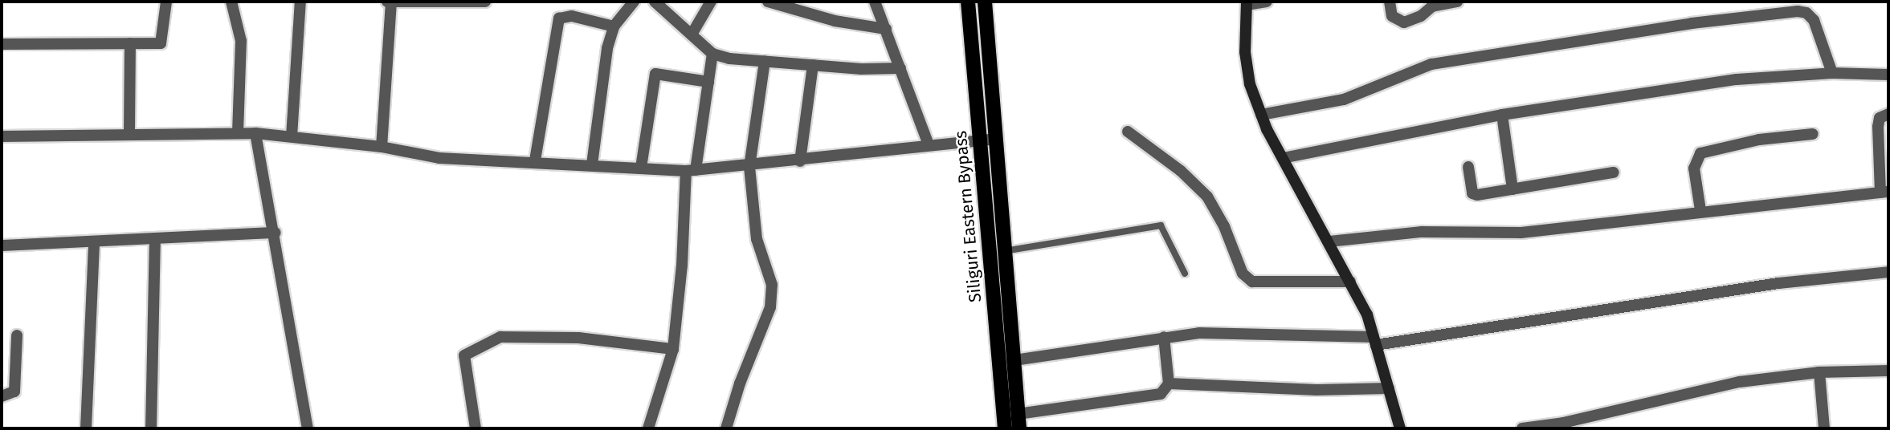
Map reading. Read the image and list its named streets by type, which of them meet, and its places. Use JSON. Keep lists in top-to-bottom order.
{
  "streets": {
    "main road": ["Siliguri Eastern Bypass"]
  }
}
